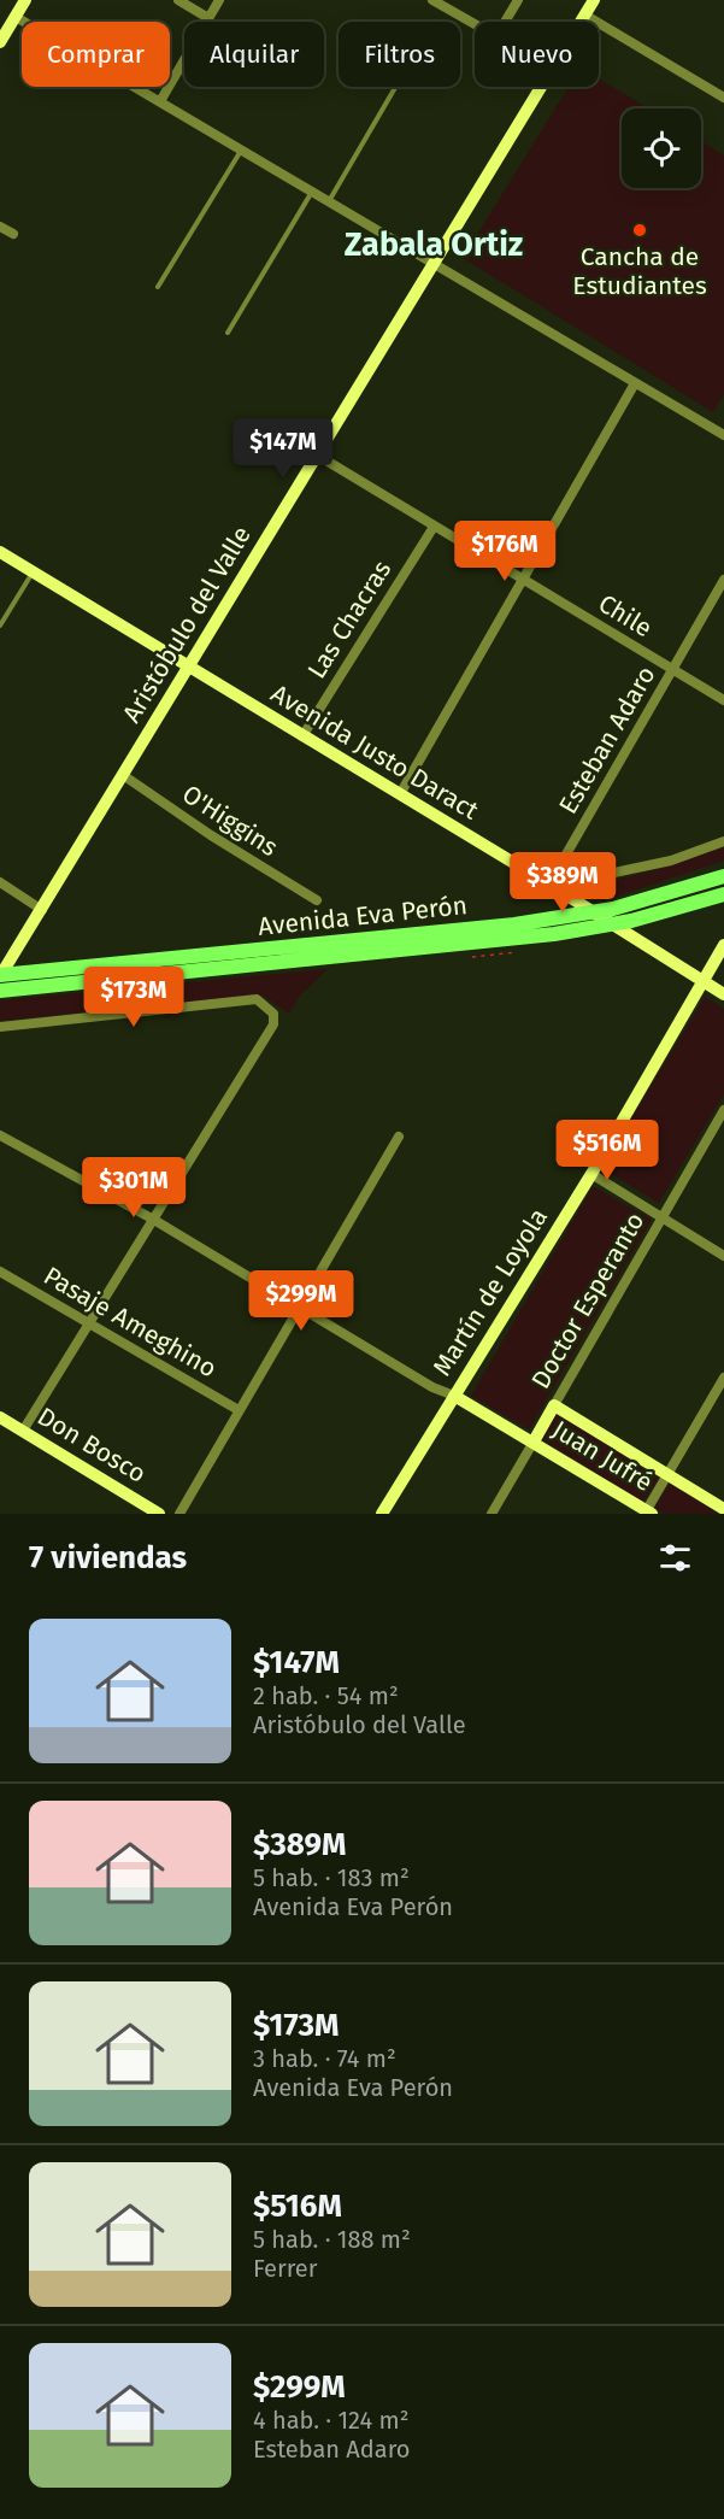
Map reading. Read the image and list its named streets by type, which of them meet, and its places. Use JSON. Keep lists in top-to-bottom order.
{
  "streets": {
    "main road": [
      "Aristóbulo del Valle",
      "Avenida Justo Daract",
      "Avenida Eva Perón",
      "Martín de Loyola",
      "Doctor Esperanto",
      "Don Bosco",
      "Juan Jufré"
    ],
    "street": [
      "Chile",
      "Las Chacras",
      "Esteban Adaro",
      "O'Higgins",
      "Pasaje Ameghino"
    ]
  },
  "crossings": [
    ["Chile", "Las Chacras"],
    ["Chile", "Aristóbulo del Valle"],
    ["Chile", "Esteban Adaro"],
    ["Las Chacras", "Avenida Justo Daract"],
    ["Aristóbulo del Valle", "Avenida Justo Daract"],
    ["Aristóbulo del Valle", "O'Higgins"],
    ["Aristóbulo del Valle", "Avenida Eva Perón"],
    ["Esteban Adaro", "Avenida Justo Daract"],
    ["Avenida Justo Daract", "Avenida Eva Perón"],
    ["Avenida Justo Daract", "Martín de Loyola"],
    ["Martín de Loyola", "Juan Jufré"],
    ["Doctor Esperanto", "Juan Jufré"]
  ],
  "districts": ["Zabala Ortiz"],
  "places": ["Cancha de Estudiantes"],
  "page": {
    "chip": [
      "Comprar",
      "Alquilar",
      "Filtros",
      "Nuevo"
    ],
    "price": [
      "$147M",
      "$176M",
      "$389M",
      "$173M",
      "$516M",
      "$301M",
      "$299M"
    ],
    "heading": "7 viviendas",
    "list": [
      {
        "name": "$147M",
        "note": "2 hab. · 54 m² · Aristóbulo del Valle"
      },
      {
        "name": "$389M",
        "note": "5 hab. · 183 m² · Avenida Eva Perón"
      },
      {
        "name": "$173M",
        "note": "3 hab. · 74 m² · Avenida Eva Perón"
      },
      {
        "name": "$516M",
        "note": "5 hab. · 188 m² · Ferrer"
      },
      {
        "name": "$299M",
        "note": "4 hab. · 124 m² · Esteban Adaro"
      }
    ]
  }
}
